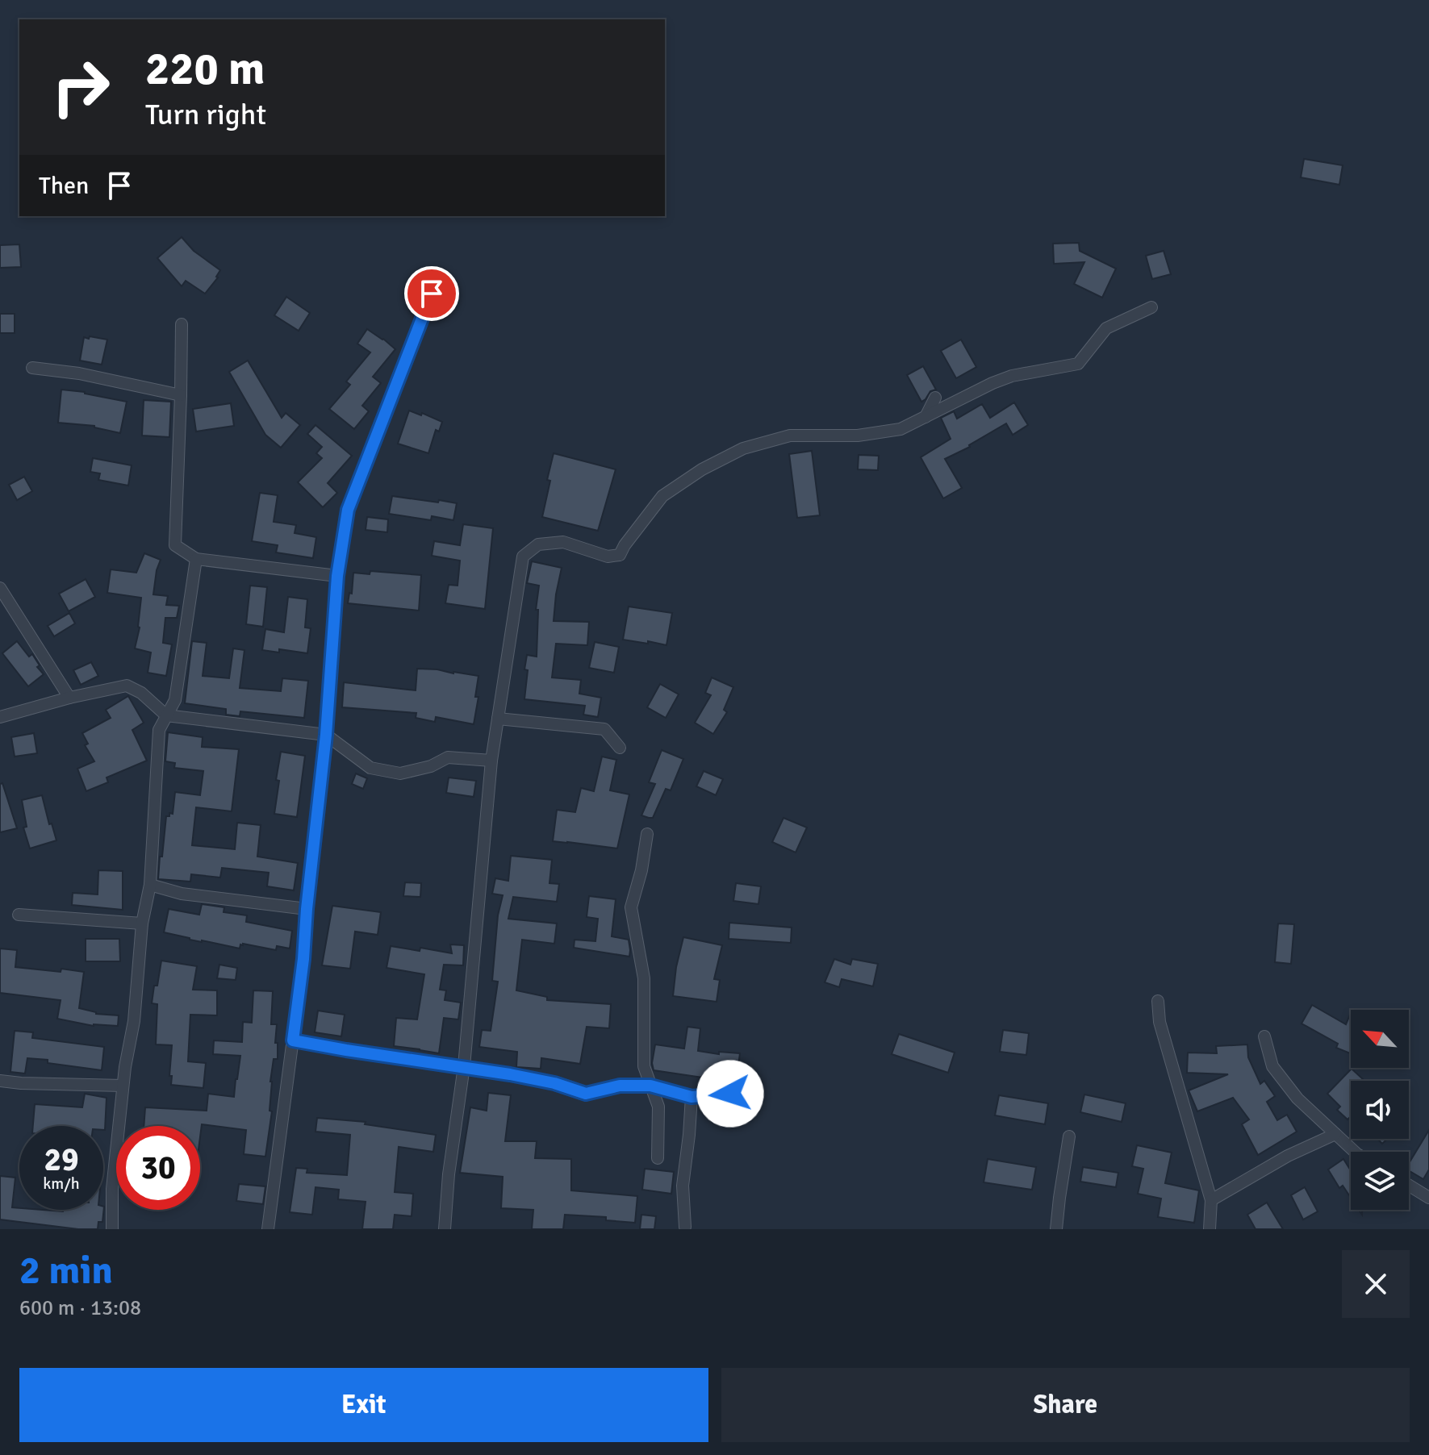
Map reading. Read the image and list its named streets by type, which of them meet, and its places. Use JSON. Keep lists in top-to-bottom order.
{
  "north": "top left",
  "page": {
    "turn": ["220 m", "Turn right"],
    "then": "Then",
    "speed": "29 km/h",
    "limit": "30",
    "heading": ["2 min", "600 m · 13:08"],
    "buttons": ["Exit", "Share"]
  }
}
